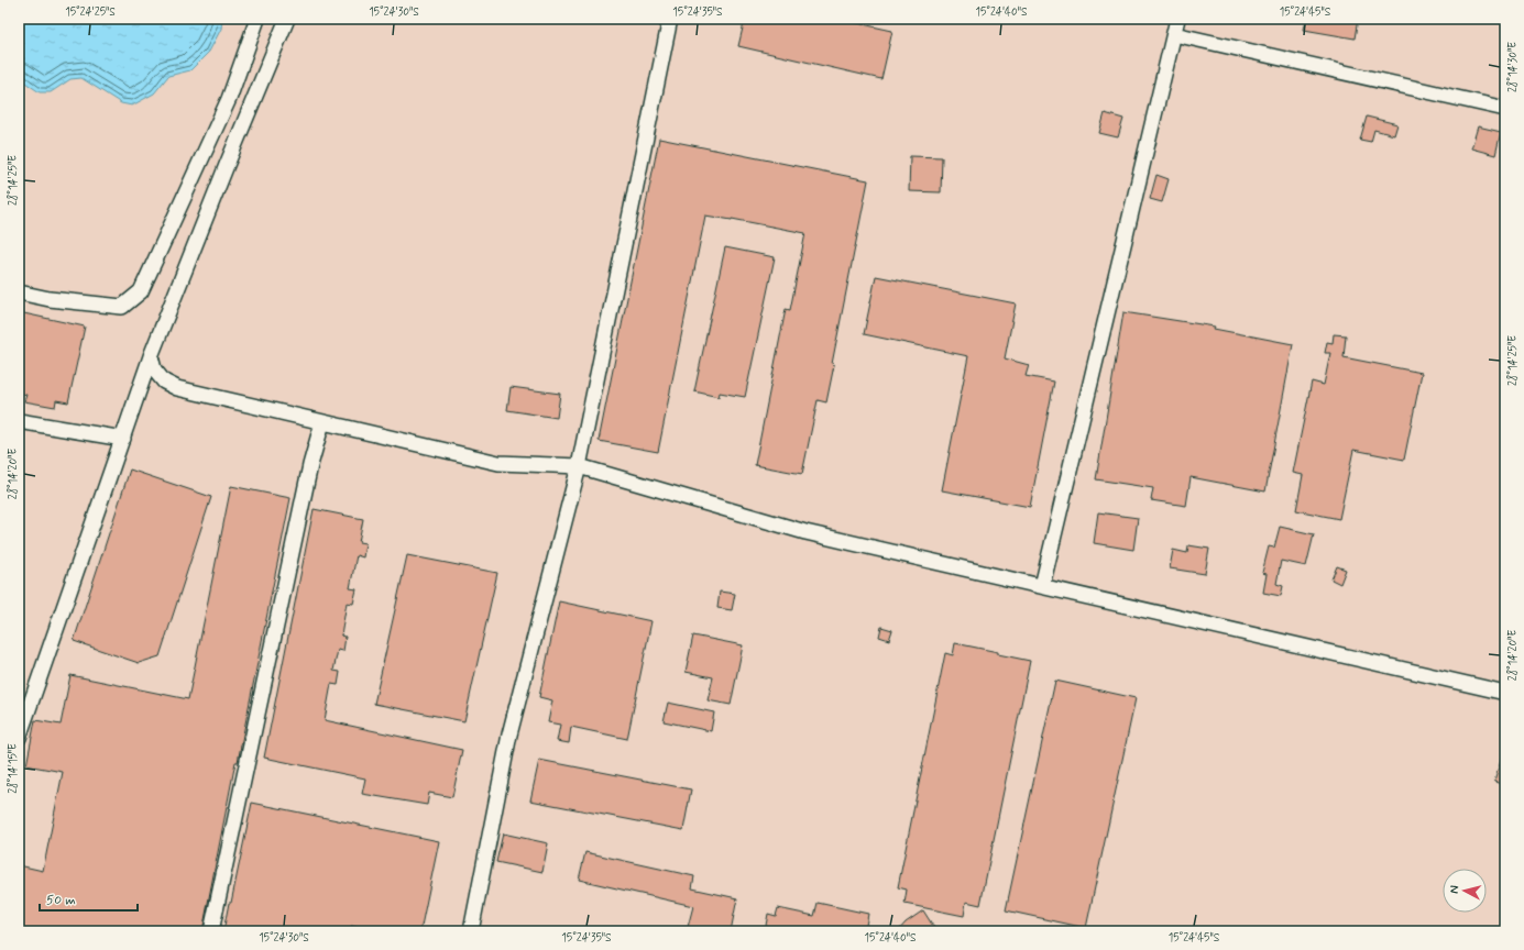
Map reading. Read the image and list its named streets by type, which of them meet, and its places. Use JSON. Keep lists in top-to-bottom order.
{
  "scale_bar": "50 m",
  "north": "left",
  "coordinates": [
    "15°24'25\"S",
    "15°24'30\"S",
    "15°24'35\"S",
    "15°24'40\"S",
    "15°24'45\"S",
    "28°14'30\"E",
    "28°14'25\"E",
    "28°14'20\"E",
    "28°14'15\"E"
  ]
}
